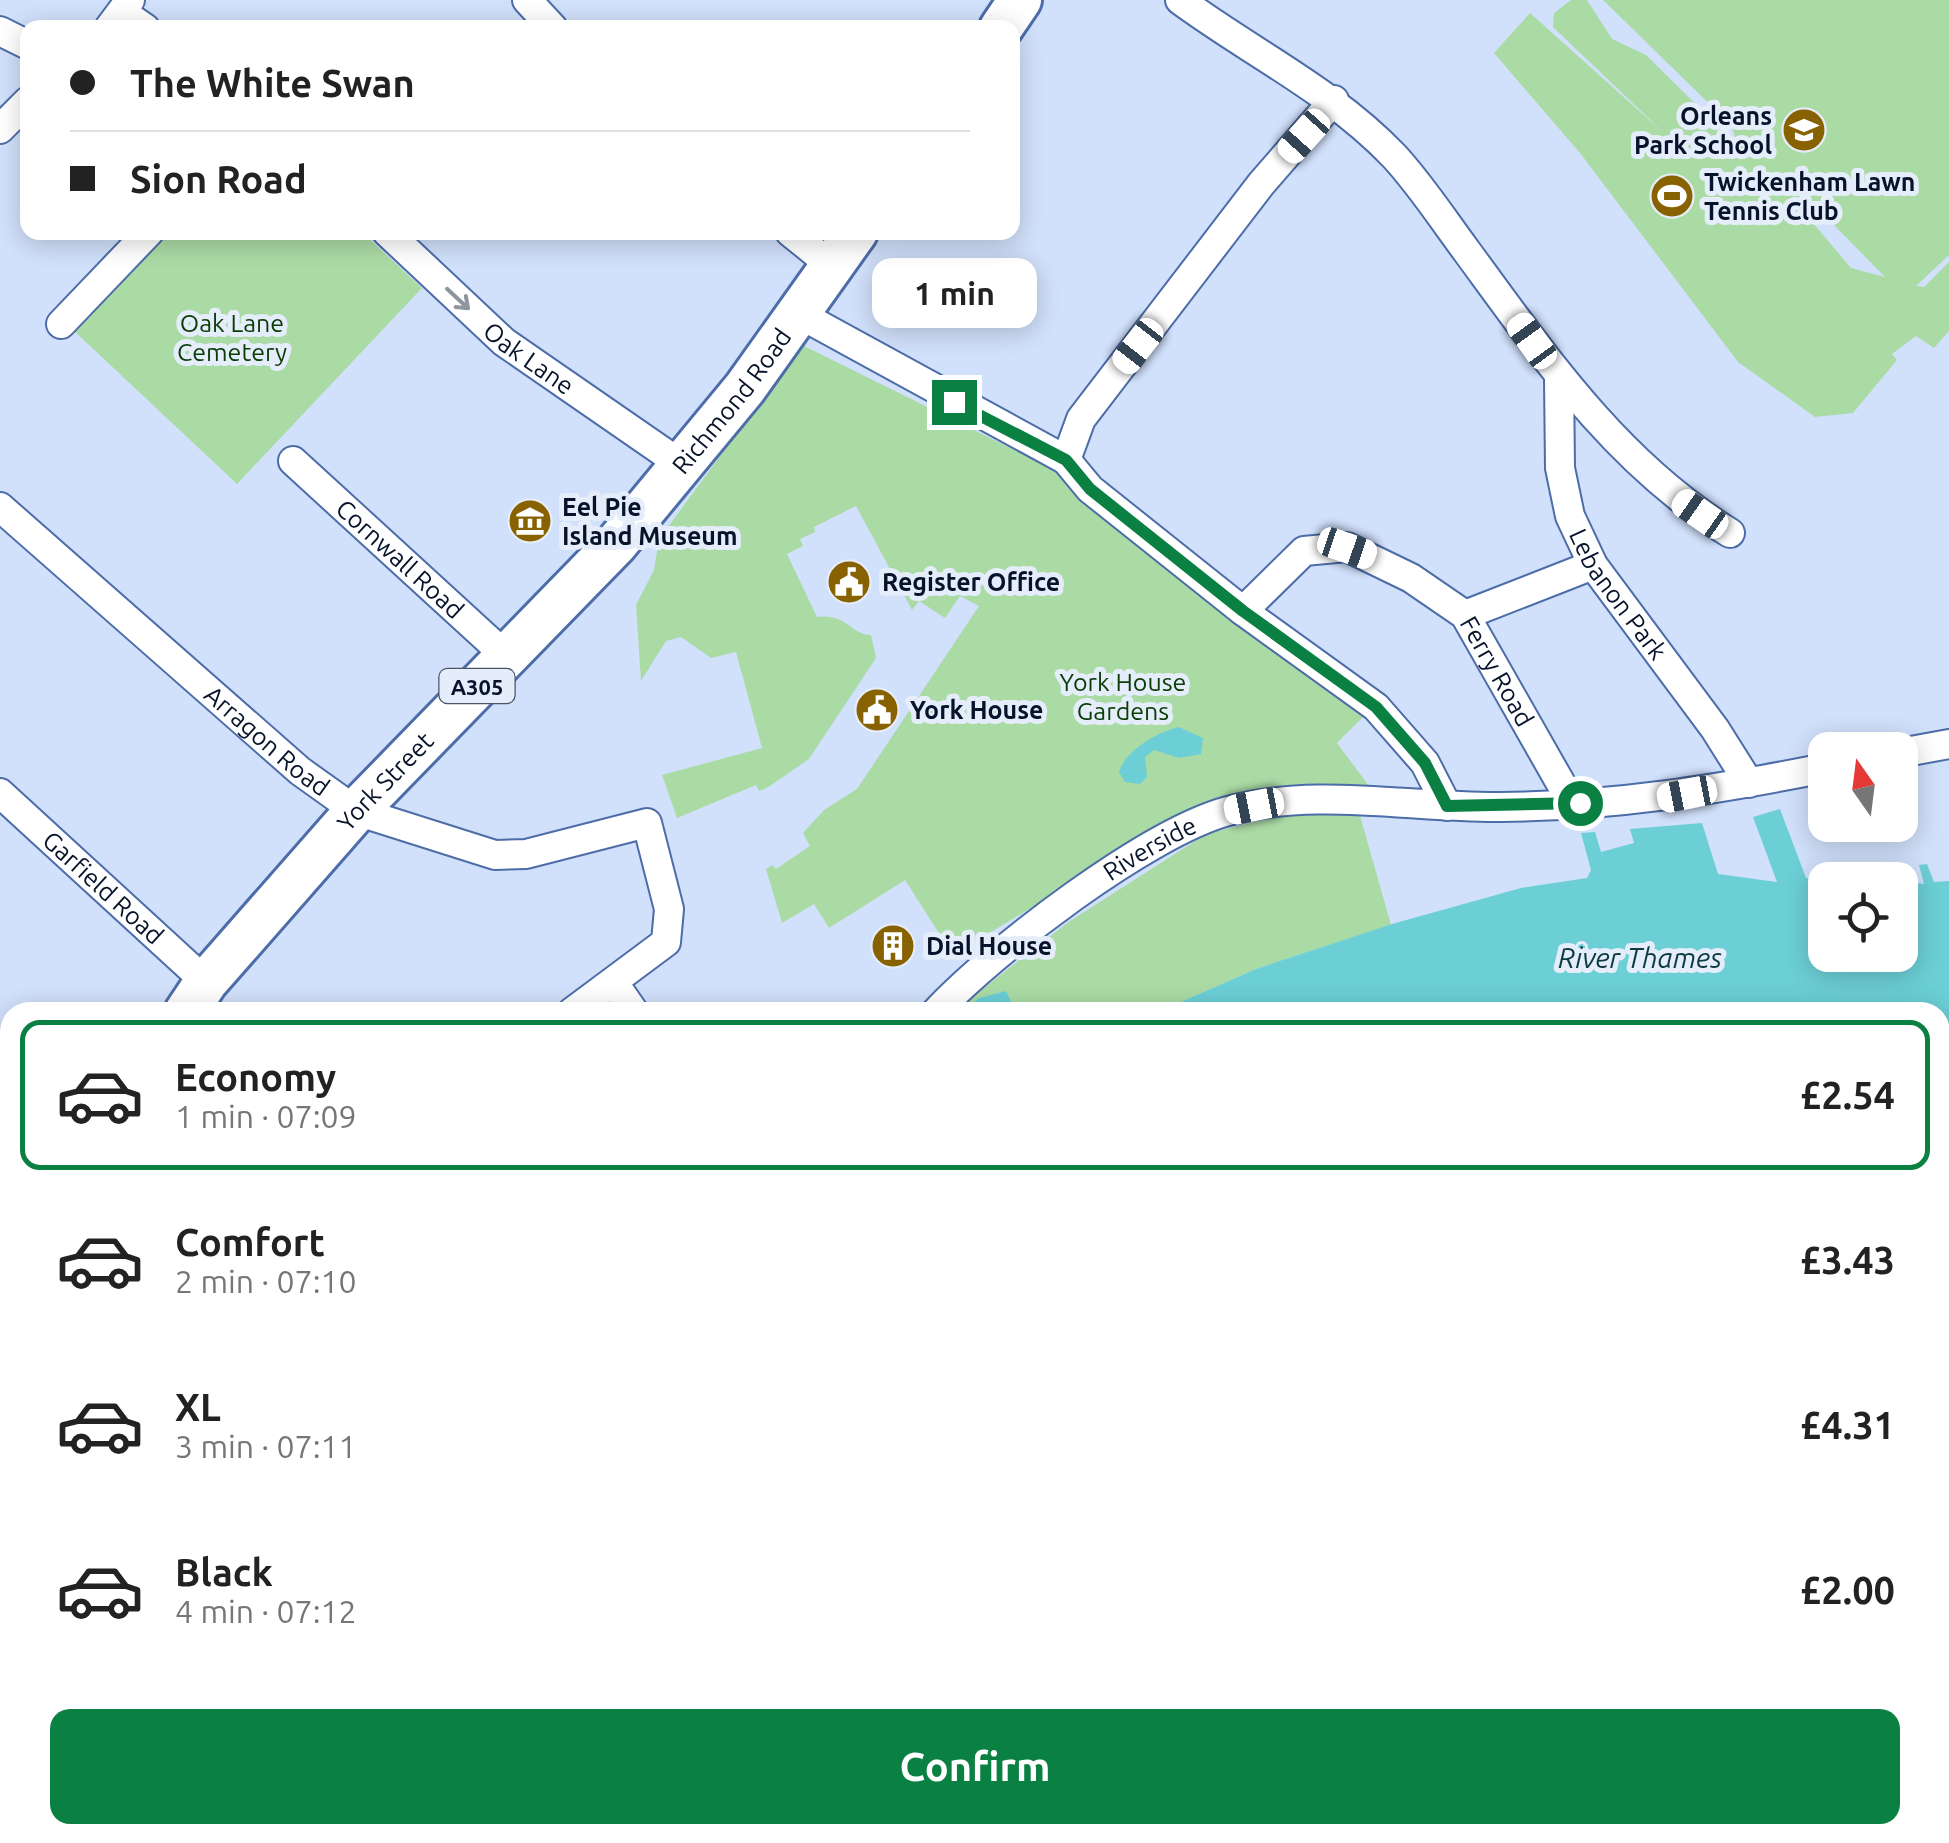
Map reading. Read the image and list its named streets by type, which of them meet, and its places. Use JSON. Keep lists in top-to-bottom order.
{
  "streets": {
    "main road": ["Richmond Road", "A305", "York Street"],
    "street": [
      "Oak Lane",
      "Cornwall Road",
      "Lebanon Park",
      "Ferry Road",
      "Arragon Road",
      "Riverside",
      "Garfield Road"
    ]
  },
  "crossings": [
    ["Oak Lane", "Richmond Road"],
    ["Richmond Road", "York Street"],
    ["Cornwall Road", "York Street"],
    ["Lebanon Park", "Riverside"],
    ["Ferry Road", "Riverside"],
    ["Arragon Road", "York Street"],
    ["York Street", "Garfield Road"]
  ],
  "one_way": ["Oak Lane"],
  "water": ["River Thames"],
  "parks": ["Oak Lane Cemetery", "York House Gardens"],
  "places": {
    "school or university": ["Orleans Park School"],
    "sports": ["Twickenham Lawn Tennis Club"],
    "museum": ["Eel Pie Island Museum"],
    "public building": ["Register Office", "York House"],
    "building": ["Dial House"]
  },
  "north": "top",
  "page": {
    "banner": ["The White Swan", "Sion Road"],
    "bubble": "1 min",
    "list": [
      {
        "name": "Economy",
        "note": "1 min · 07:09",
        "value": "£2.54"
      },
      {
        "name": "Comfort",
        "note": "2 min · 07:10",
        "value": "£3.43"
      },
      {
        "name": "XL",
        "note": "3 min · 07:11",
        "value": "£4.31"
      },
      {
        "name": "Black",
        "note": "4 min · 07:12",
        "value": "£2.00"
      }
    ],
    "buttons": "Confirm"
  }
}
